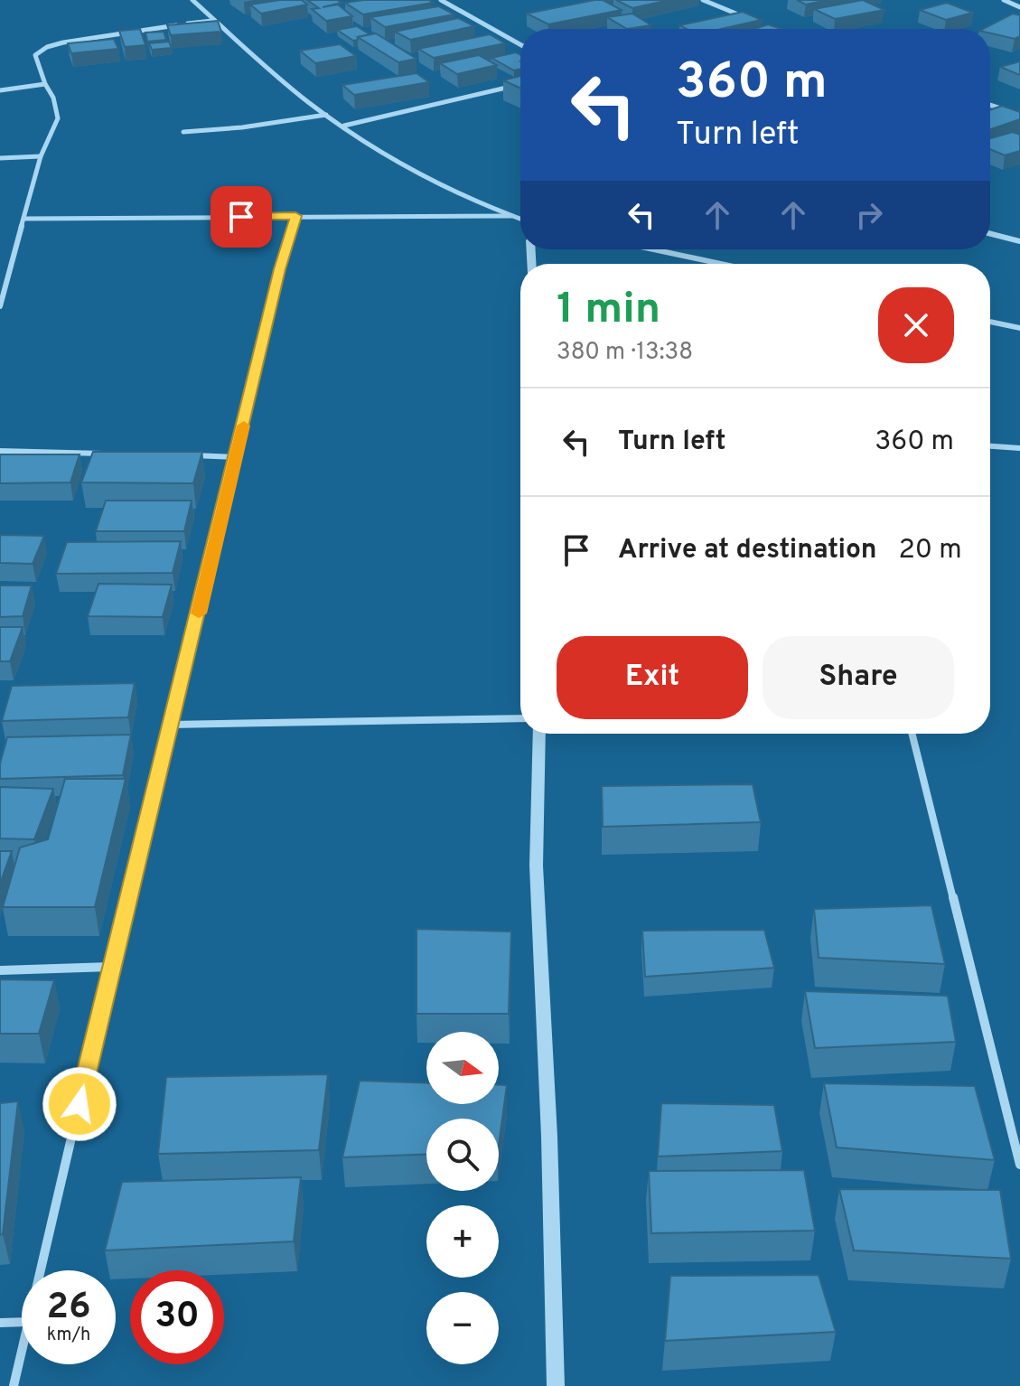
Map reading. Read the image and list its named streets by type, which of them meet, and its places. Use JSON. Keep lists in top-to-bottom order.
{
  "north": "right",
  "page": {
    "turn": ["360 m", "Turn left"],
    "heading": ["1 min", "380 m · 13:38"],
    "list": [
      {
        "name": "Turn left",
        "value": "360 m"
      },
      {
        "name": "Arrive at destination",
        "value": "20 m"
      }
    ],
    "buttons": ["Exit", "Share"],
    "map_buttons": ["+", "−"],
    "speed": "26 km/h",
    "limit": "30"
  }
}
